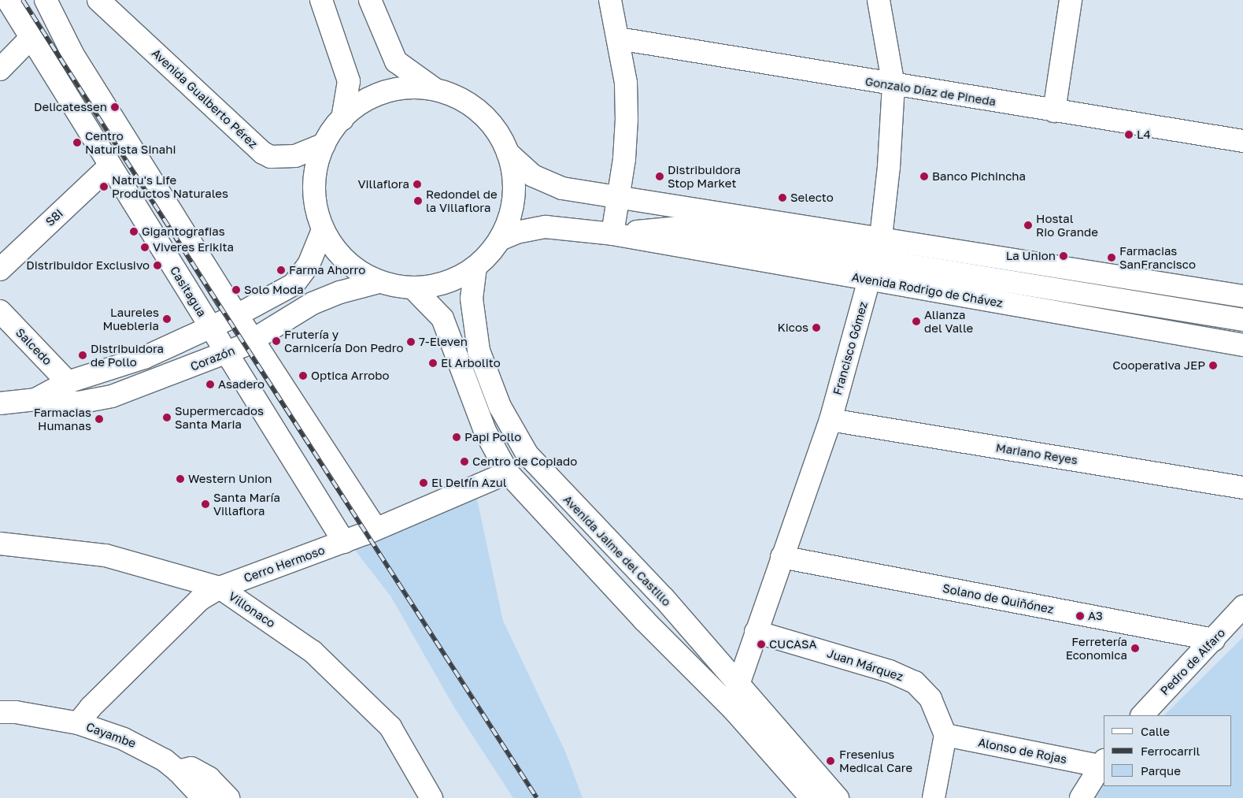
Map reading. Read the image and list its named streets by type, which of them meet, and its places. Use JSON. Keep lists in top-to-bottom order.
{
  "streets": {
    "street": [
      "Gonzalo Díaz de Pineda",
      "Avenida Gualberto Pérez",
      "S8I",
      "Avenida Rodrigo de Chávez",
      "Casitagua",
      "Salcedo",
      "Francisco Gómez",
      "Corazón",
      "Mariano Reyes",
      "Avenida Jaime del Castillo",
      "Cerro Hermoso",
      "Solano de Quiñónez",
      "Villonaco",
      "Pedro de Alfaro",
      "Juan Márquez",
      "Cayambe",
      "Alonso de Rojas"
    ]
  },
  "crossings": [
    ["Gonzalo Díaz de Pineda", "Francisco Gómez"],
    ["S8I", "Casitagua"],
    ["Avenida Rodrigo de Chávez", "Francisco Gómez"],
    ["Casitagua", "Corazón"],
    ["Casitagua", "Cerro Hermoso"],
    ["Salcedo", "Corazón"],
    ["Francisco Gómez", "Mariano Reyes"],
    ["Francisco Gómez", "Avenida Jaime del Castillo"],
    ["Francisco Gómez", "Solano de Quiñónez"],
    ["Francisco Gómez", "Juan Márquez"],
    ["Cerro Hermoso", "Villonaco"],
    ["Cerro Hermoso", "Cayambe"],
    ["Solano de Quiñónez", "Pedro de Alfaro"],
    ["Juan Márquez", "Alonso de Rojas"]
  ],
  "places": [
    "Delicatessen",
    "L4",
    "Centro Naturista Sinahi",
    "Distribuidora Stop Market",
    "Banco Pichincha",
    "Villaflora",
    "Natru's Life Productos Naturales",
    "Selecto",
    "Redondel de la Villaflora",
    "Hostal Rio Grande",
    "Gigantografias",
    "Viveres Erikita",
    "La Union",
    "Farmacias SanFrancisco",
    "Distribuidor Exclusivo",
    "Farma Ahorro",
    "Solo Moda",
    "Laureles Muebleria",
    "Alianza del Valle",
    "Kicos",
    "Frutería y Carnicería Don Pedro",
    "7-Eleven",
    "Distribuidora de Pollo",
    "El Arbolito",
    "Cooperativa JEP",
    "Optica Arrobo",
    "Asadero",
    "Supermercados Santa Maria",
    "Farmacias Humanas",
    "Papi Pollo",
    "Centro de Copiado",
    "Western Union",
    "El Delfín Azul",
    "Santa María Villaflora",
    "A3",
    "CUCASA",
    "Ferretería Economica",
    "Fresenius Medical Care"
  ],
  "legend": ["Calle", "Ferrocarril", "Parque"]
}
